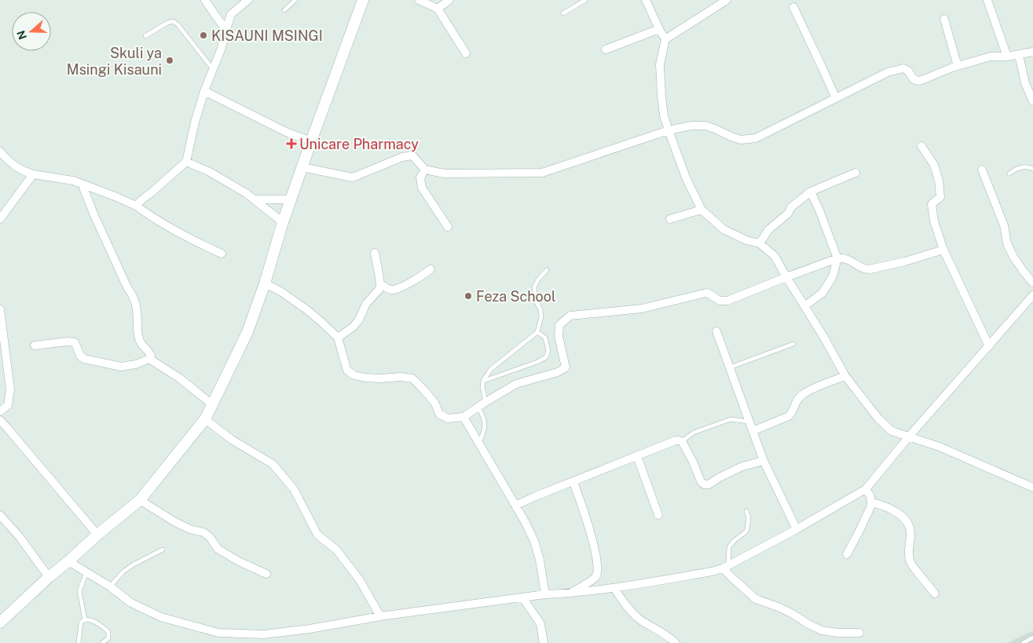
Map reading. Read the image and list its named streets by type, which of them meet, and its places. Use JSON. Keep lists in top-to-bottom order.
{
  "places": {
    "other": ["KISAUNI MSINGI", "Skuli ya Msingi Kisauni", "Feza School"],
    "health": ["Unicare Pharmacy"]
  },
  "north": "left"
}
